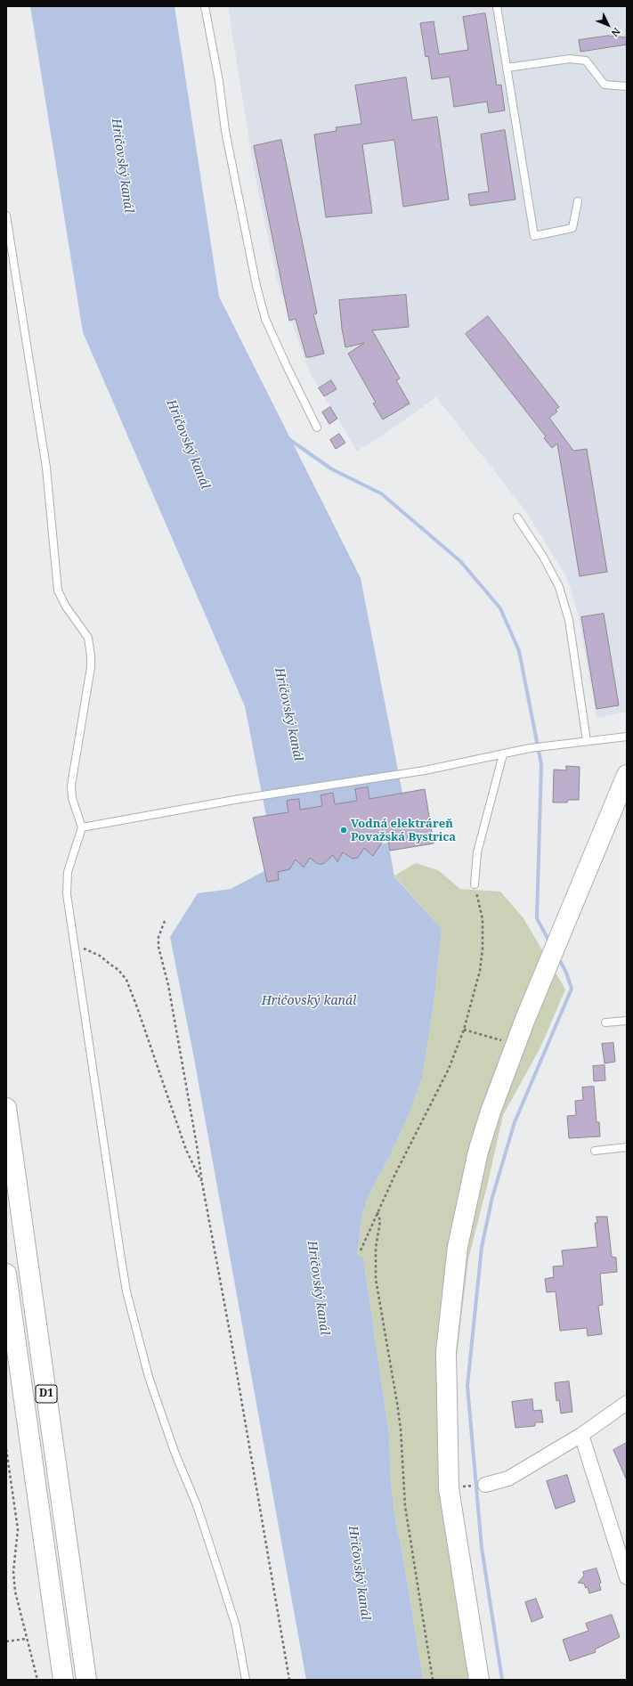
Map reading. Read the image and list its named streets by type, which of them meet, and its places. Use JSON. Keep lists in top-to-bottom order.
{
  "streets": {
    "main road": ["D1"]
  },
  "water": ["Hričovský kanál"],
  "places": ["Vodná elektráreň Považská Bystrica"],
  "north": "bottom right"
}
